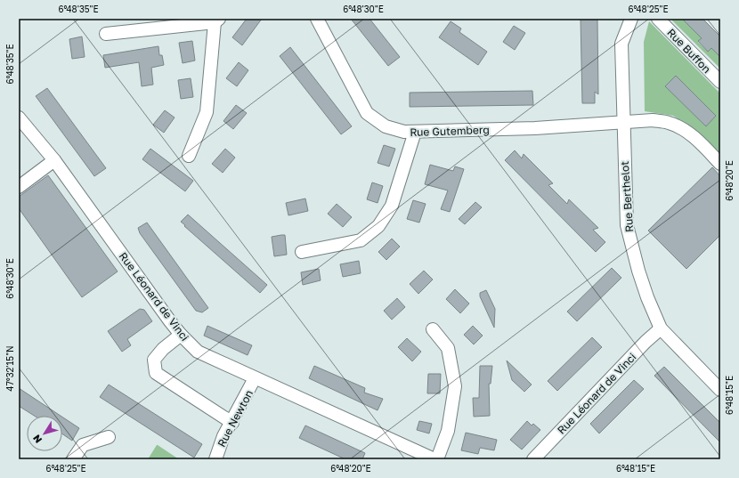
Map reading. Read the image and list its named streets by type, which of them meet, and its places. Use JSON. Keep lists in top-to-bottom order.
{
  "streets": {
    "street": [
      "Rue Buffon",
      "Rue Gutemberg",
      "Rue Berthelot",
      "Rue Léonard de Vinci",
      "Rue Newton"
    ]
  },
  "crossings": [
    ["Rue Gutemberg", "Rue Berthelot"],
    ["Rue Berthelot", "Rue Léonard de Vinci"],
    ["Rue Léonard de Vinci", "Rue Newton"]
  ],
  "north": "bottom left",
  "coordinates": [
    "6°48'35\"E",
    "6°48'30\"E",
    "6°48'25\"E",
    "6°48'20\"E",
    "47°32'15\"N",
    "6°48'15\"E"
  ]
}
